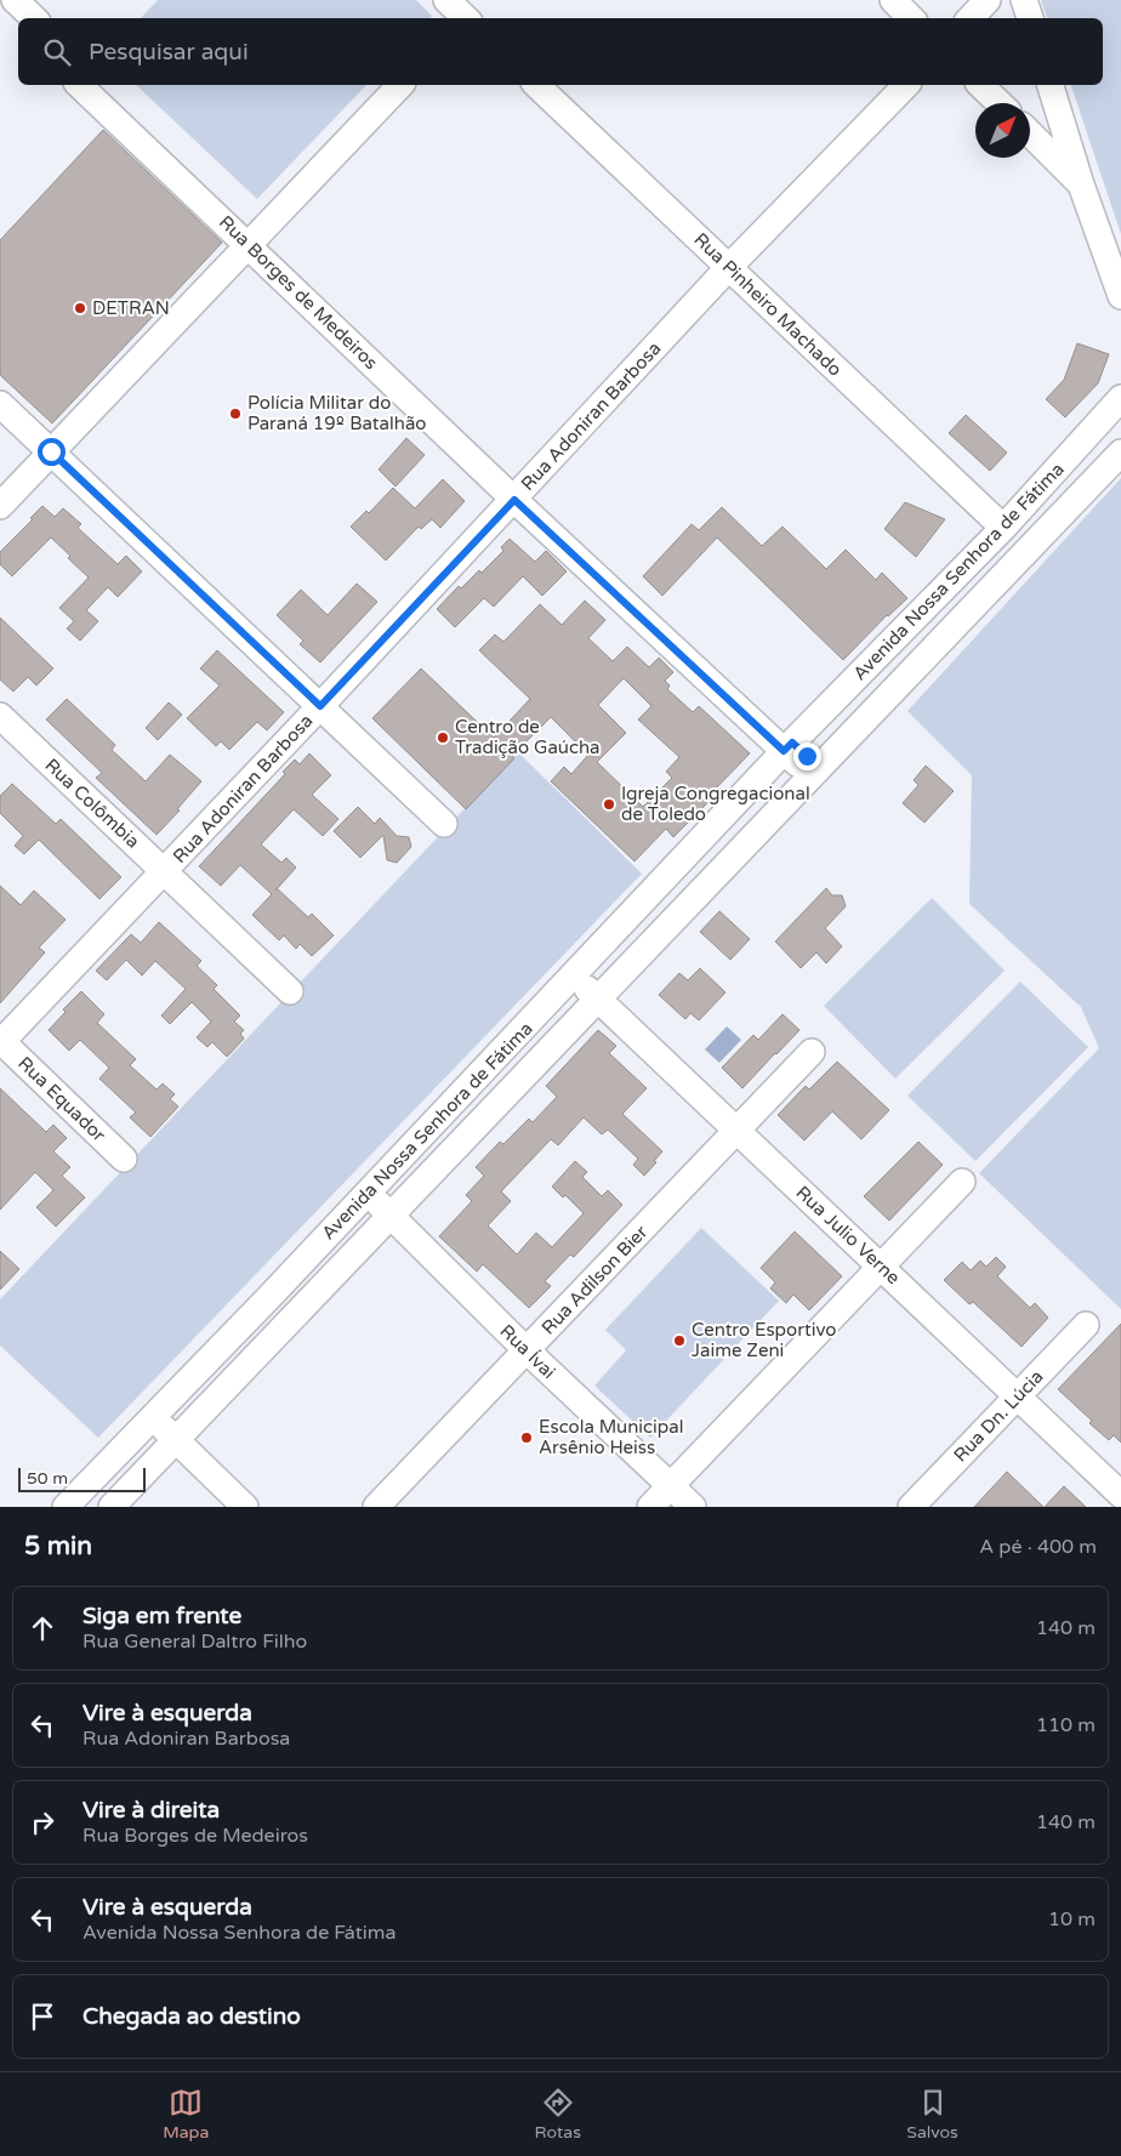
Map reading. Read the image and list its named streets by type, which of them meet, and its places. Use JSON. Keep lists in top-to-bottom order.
{
  "streets": {
    "street": [
      "Rua Borges de Medeiros",
      "Rua Pinheiro Machado",
      "Rua Adoniran Barbosa",
      "Avenida Nossa Senhora de Fátima",
      "Rua Colômbia",
      "Rua Equador",
      "Rua Julio Verne",
      "Rua Adilson Bier",
      "Rua Ívai",
      "Rua Dn. Lúcia"
    ]
  },
  "crossings": [
    ["Rua Borges de Medeiros", "Rua Adoniran Barbosa"],
    ["Rua Borges de Medeiros", "Avenida Nossa Senhora de Fátima"],
    ["Rua Pinheiro Machado", "Rua Adoniran Barbosa"],
    ["Rua Pinheiro Machado", "Avenida Nossa Senhora de Fátima"],
    ["Rua Adoniran Barbosa", "Rua Colômbia"],
    ["Rua Adoniran Barbosa", "Rua Equador"],
    ["Avenida Nossa Senhora de Fátima", "Rua Julio Verne"],
    ["Avenida Nossa Senhora de Fátima", "Rua Ívai"],
    ["Rua Julio Verne", "Rua Adilson Bier"],
    ["Rua Julio Verne", "Rua Dn. Lúcia"],
    ["Rua Adilson Bier", "Rua Ívai"]
  ],
  "places": [
    "DETRAN",
    "Polícia Militar do Paraná 19º Batalhão",
    "Centro de Tradição Gaúcha",
    "Igreja Congregacional de Toledo",
    "Centro Esportivo Jaime Zeni",
    "Escola Municipal Arsênio Heiss"
  ],
  "scale_bar": "50 m",
  "north": "top right",
  "page": {
    "search": "Pesquisar aqui",
    "scale": "50 m",
    "heading": ["5 min", "A pé · 400 m"],
    "list": [
      ["Siga em frente", "Rua General Daltro Filho", "140 m"],
      ["Vire à esquerda", "Rua Adoniran Barbosa", "110 m"],
      ["Vire à direita", "Rua Borges de Medeiros", "140 m"],
      ["Vire à esquerda", "Avenida Nossa Senhora de Fátima", "10 m"],
      "Chegada ao destino"
    ],
    "nav": ["Mapa", "Rotas", "Salvos"]
  }
}
